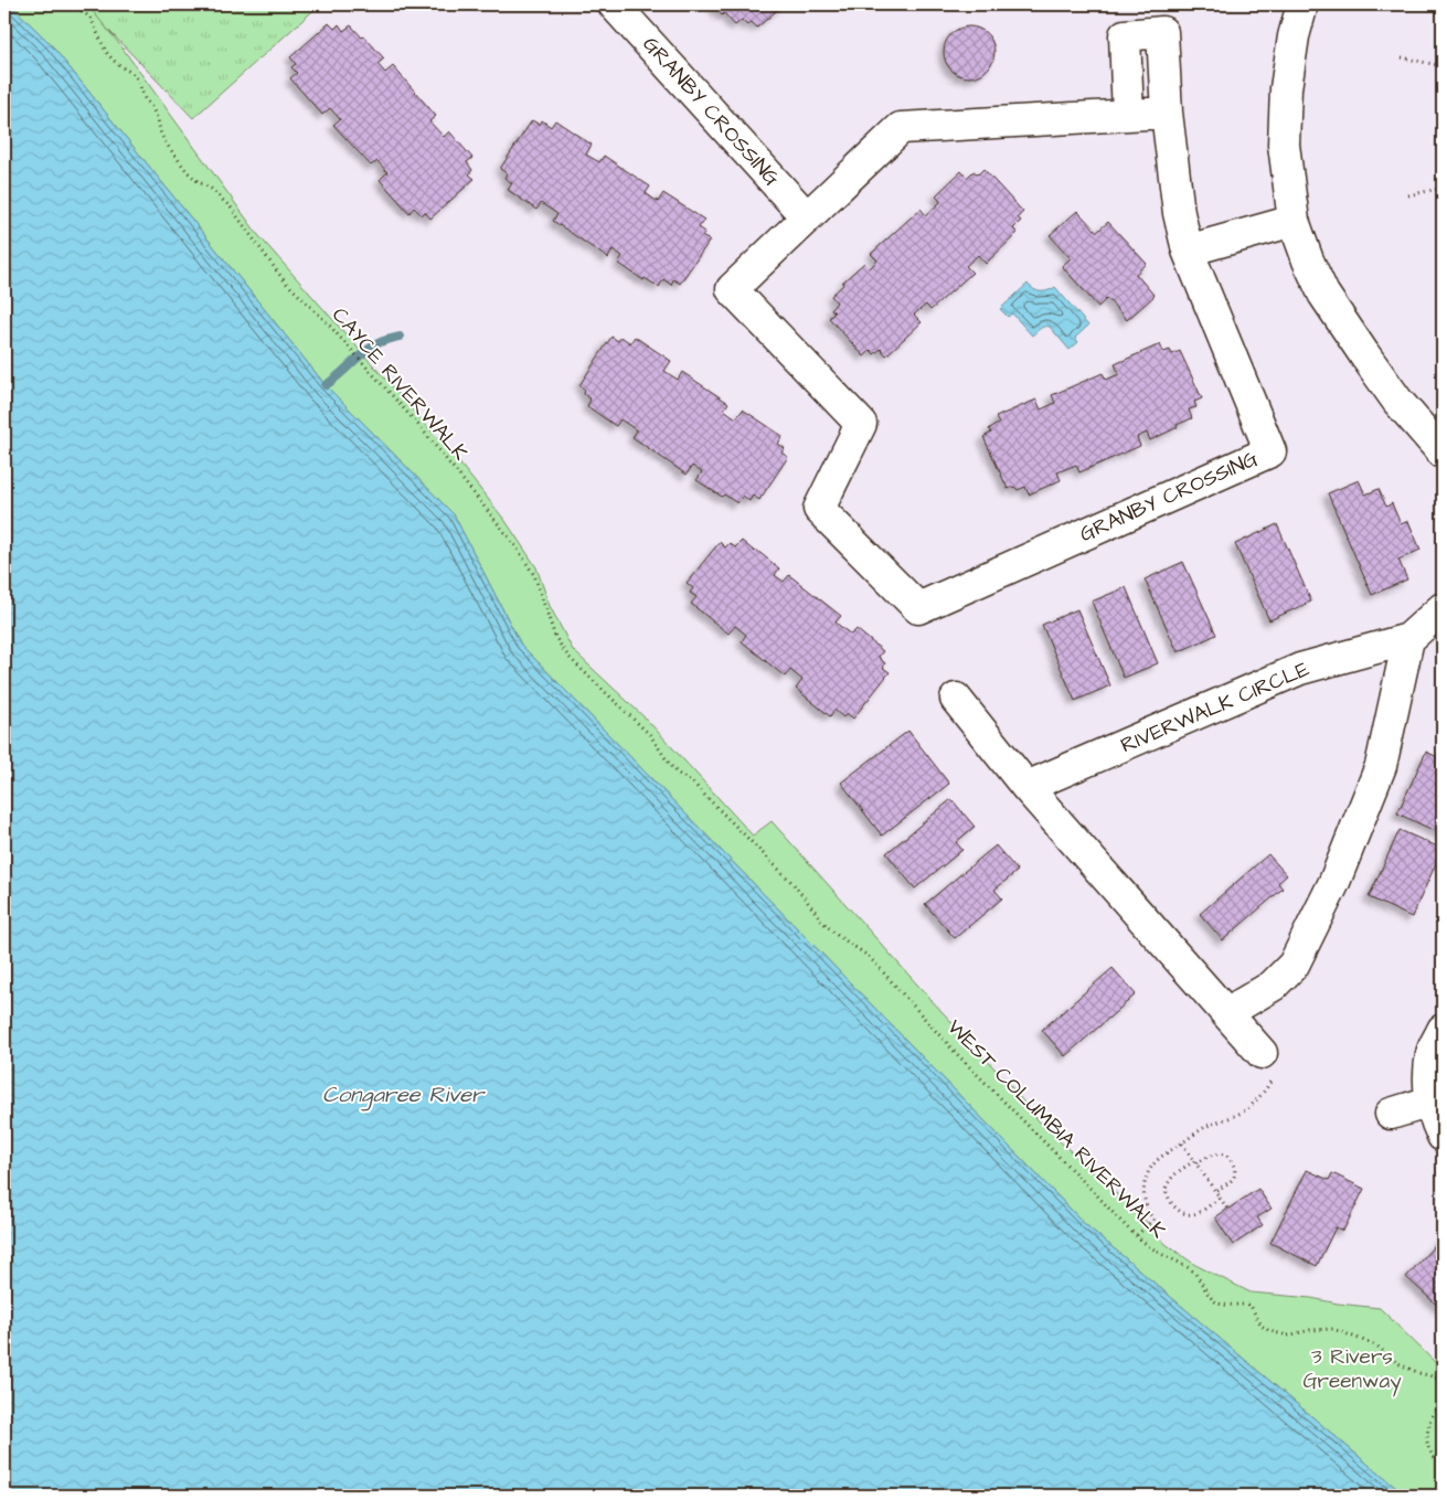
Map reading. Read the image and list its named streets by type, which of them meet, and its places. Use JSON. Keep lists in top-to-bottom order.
{
  "streets": {
    "street": ["GRANBY CROSSING", "RIVERWALK CIRCLE"],
    "path": ["CAYCE RIVERWALK", "WEST COLUMBIA RIVERWALK"]
  },
  "crossings": [
    ["CAYCE RIVERWALK", "WEST COLUMBIA RIVERWALK"]
  ],
  "water": ["Congaree River"],
  "parks": ["3 Rivers Greenway"]
}
